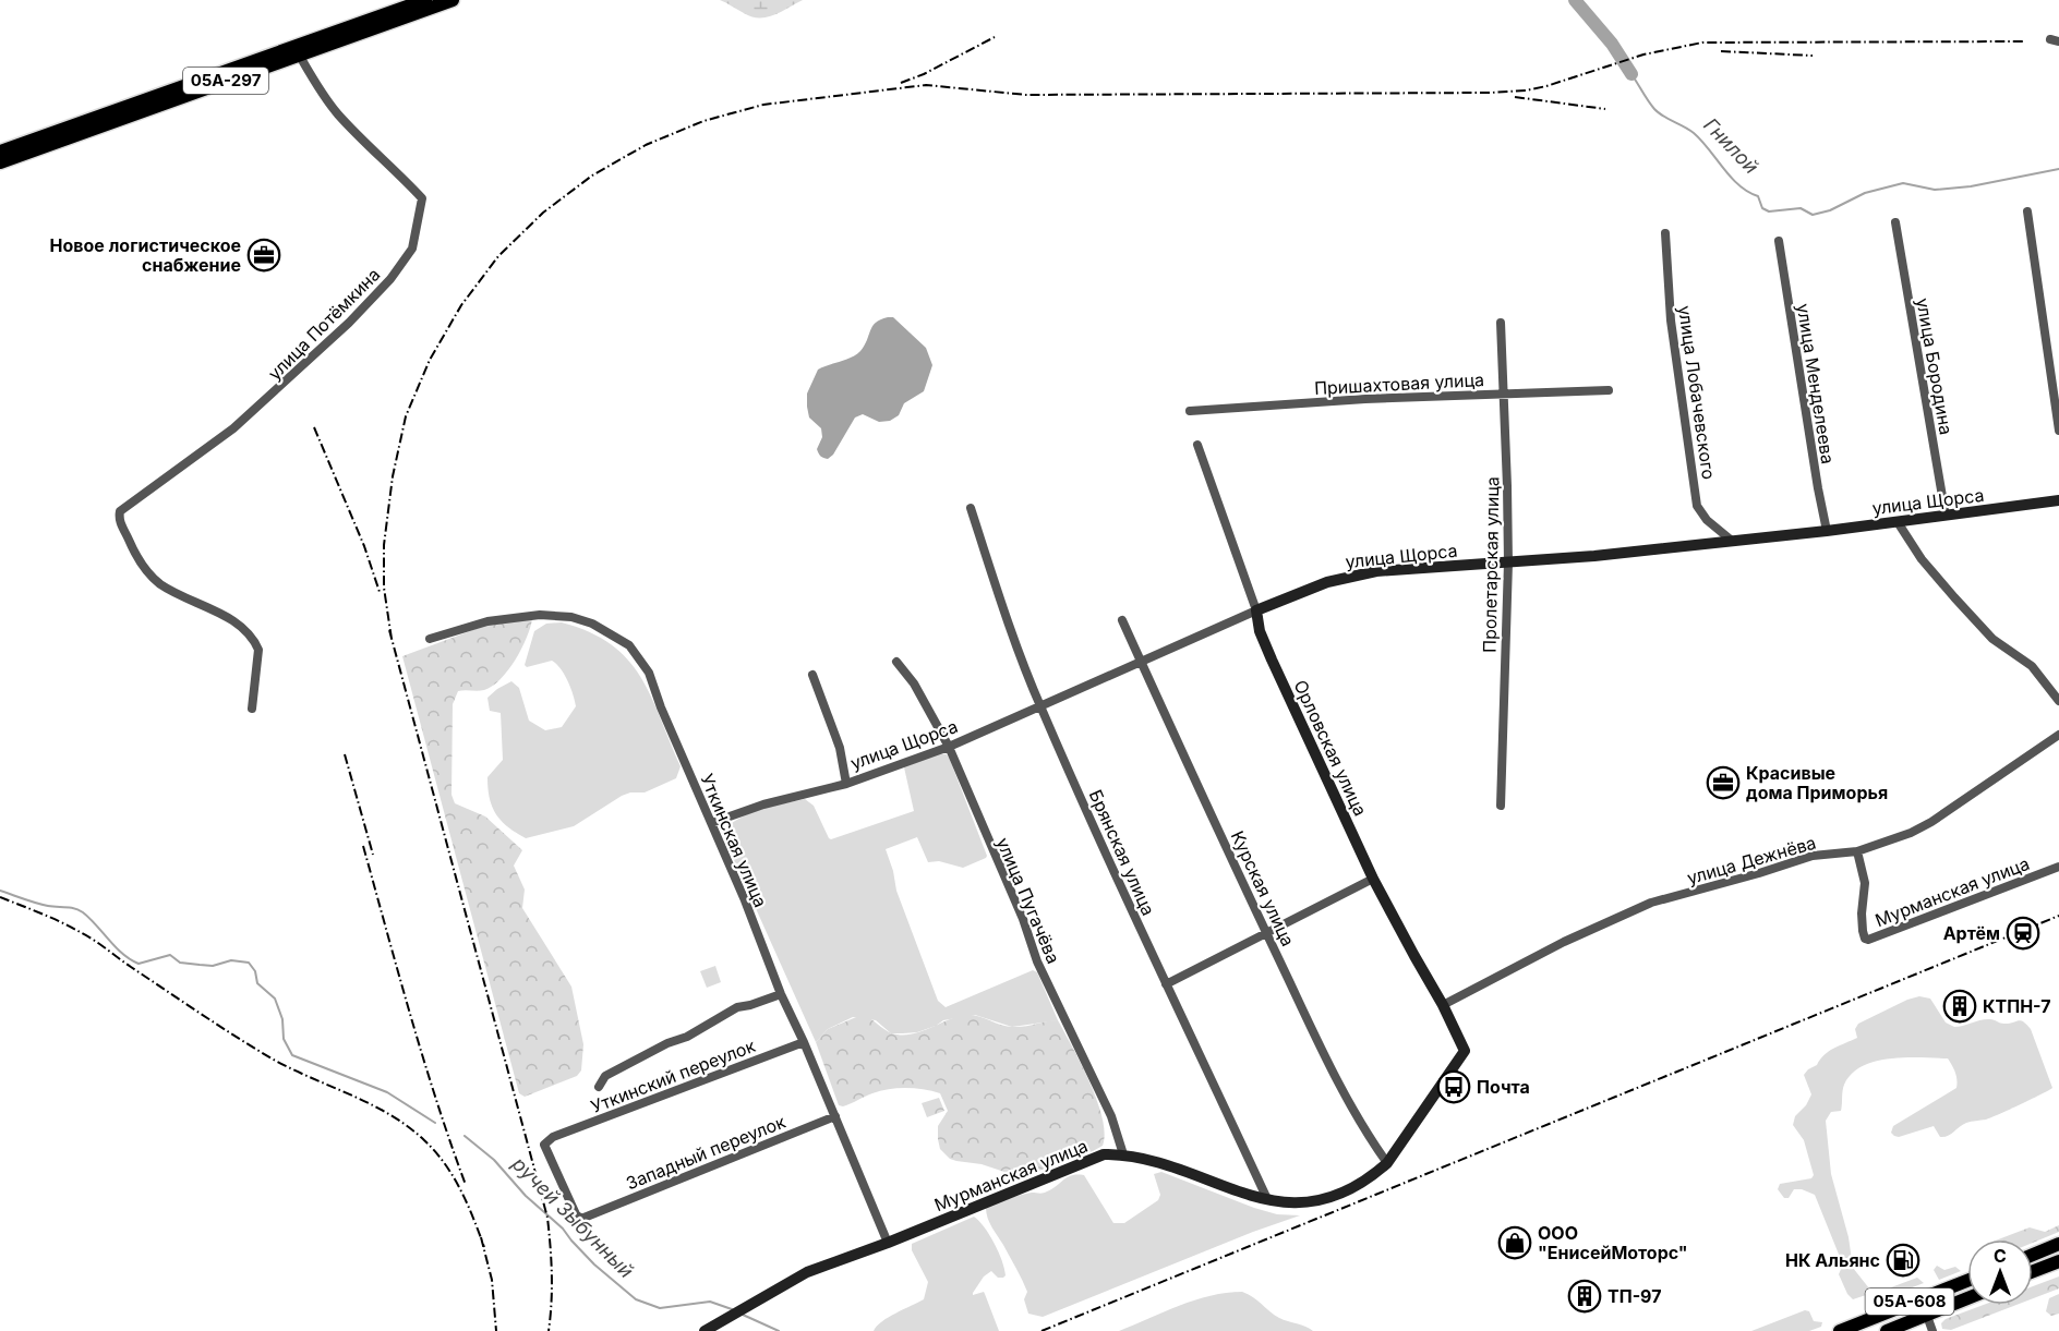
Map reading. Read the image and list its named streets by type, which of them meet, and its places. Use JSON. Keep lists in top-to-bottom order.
{
  "streets": {
    "main road": [
      "05А-297",
      "улица Щорса",
      "Орловская улица",
      "Мурманская улица",
      "05А-608"
    ],
    "street": [
      "улица Потёмкина",
      "улица Бородина",
      "Пришахтовая улица",
      "улица Менделеева",
      "улица Лобачевского",
      "Пролетарская улица",
      "Уткинская улица",
      "Брянская улица",
      "улица Дежнёва",
      "Курская улица",
      "улица Пугачёва",
      "Уткинский переулок",
      "Западный переулок"
    ]
  },
  "crossings": [
    ["05А-297", "улица Потёмкина"],
    ["улица Бородина", "улица Щорса"],
    ["Пришахтовая улица", "Пролетарская улица"],
    ["улица Менделеева", "улица Щорса"],
    ["улица Лобачевского", "улица Щорса"],
    ["улица Щорса", "Пролетарская улица"],
    ["улица Щорса", "Орловская улица"],
    ["улица Щорса", "Уткинская улица"],
    ["улица Щорса", "Брянская улица"],
    ["улица Щорса", "Курская улица"],
    ["улица Щорса", "улица Пугачёва"],
    ["Орловская улица", "улица Дежнёва"],
    ["Орловская улица", "Мурманская улица"],
    ["Уткинская улица", "Мурманская улица"],
    ["Уткинская улица", "Уткинский переулок"],
    ["Уткинская улица", "Западный переулок"],
    ["Брянская улица", "Мурманская улица"],
    ["улица Дежнёва", "Мурманская улица"],
    ["Курская улица", "Мурманская улица"],
    ["Мурманская улица", "улица Пугачёва"],
    ["Уткинский переулок", "Западный переулок"]
  ],
  "water": ["Гнилой", "ручей Зыбунный"],
  "places": {
    "office": ["Новое логистическое снабжение", "Красивые дома Приморья"],
    "station": ["Артём"],
    "building": ["КТПН-7", "ТП-97"],
    "bus stop": ["Почта"],
    "shop": ["ООО \"ЕнисейМоторс\""],
    "fuel station": ["НК Альянс"]
  },
  "north": "top"
}
